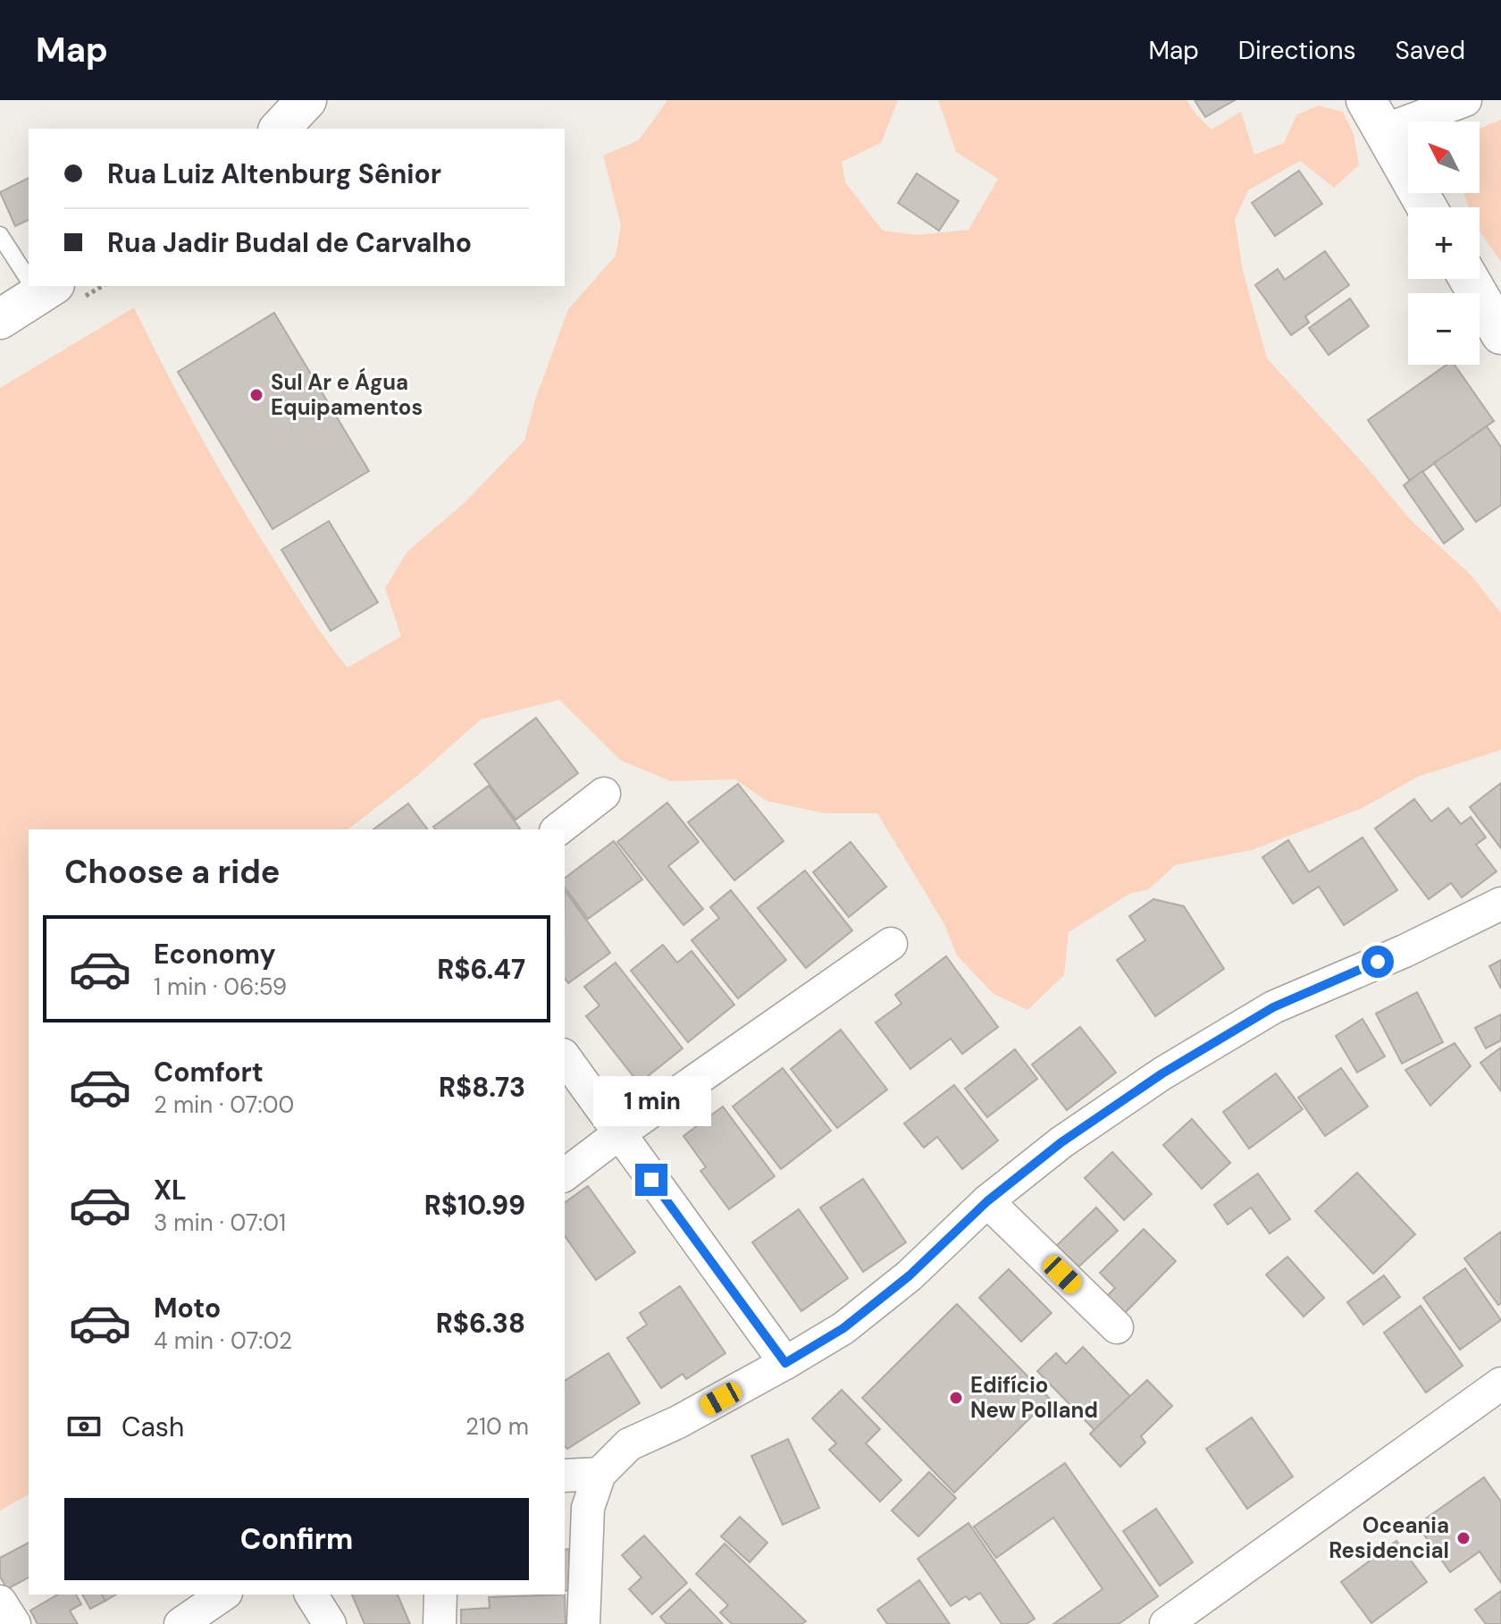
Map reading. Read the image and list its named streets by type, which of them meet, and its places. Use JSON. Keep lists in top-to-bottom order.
{
  "places": ["Sul Ar e Água Equipamentos", "Edifício New Polland", "Oceania Residencial"],
  "north": "top left",
  "page": {
    "header": "Map",
    "nav": ["Map", "Directions", "Saved"],
    "map_buttons": ["+", "−"],
    "banner": ["Rua Luiz Altenburg Sênior", "Rua Jadir Budal de Carvalho"],
    "heading": "Choose a ride",
    "list": [
      {
        "name": "Economy",
        "note": "1 min · 06:59",
        "value": "R$6.47"
      },
      {
        "name": "Comfort",
        "note": "2 min · 07:00",
        "value": "R$8.73"
      },
      {
        "name": "XL",
        "note": "3 min · 07:01",
        "value": "R$10.99"
      },
      {
        "name": "Moto",
        "note": "4 min · 07:02",
        "value": "R$6.38"
      }
    ],
    "bubble": "1 min",
    "pay": ["Cash", "210 m"],
    "buttons": "Confirm"
  }
}
